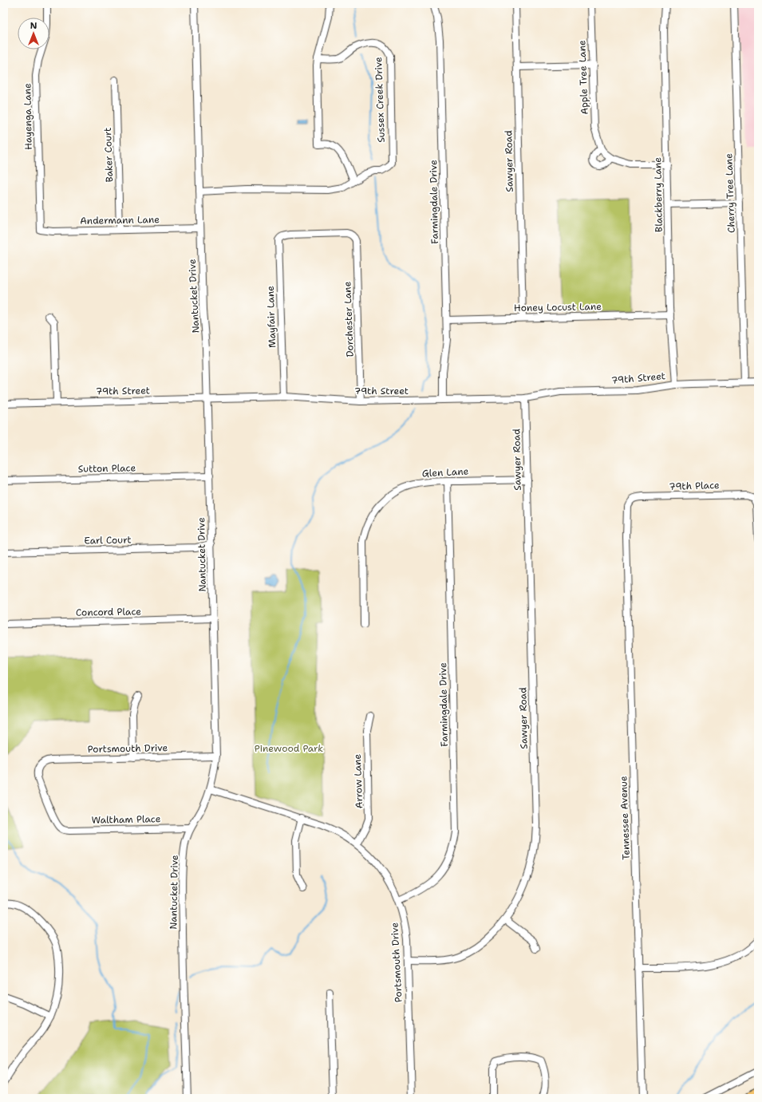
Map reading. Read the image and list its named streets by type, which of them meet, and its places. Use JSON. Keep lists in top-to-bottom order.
{
  "streets": {
    "street": [
      "Apple Tree Lane",
      "Sussex Creek Drive",
      "Hayenga Lane",
      "Baker Court",
      "Sawyer Road",
      "Cherry Tree Lane",
      "Blackberry Lane",
      "Farmingdale Drive",
      "Andermann Lane",
      "Nantucket Drive",
      "Honey Locust Lane",
      "Mayfair Lane",
      "Dorchester Lane",
      "79th Street",
      "Sutton Place",
      "Glen Lane",
      "79th Place",
      "Earl Court",
      "Concord Place",
      "Portsmouth Drive",
      "Arrow Lane",
      "Tennessee Avenue",
      "Waltham Place"
    ]
  },
  "crossings": [
    ["Sussex Creek Drive", "Nantucket Drive"],
    ["Hayenga Lane", "Andermann Lane"],
    ["Baker Court", "Andermann Lane"],
    ["Sawyer Road", "Honey Locust Lane"],
    ["Sawyer Road", "79th Street"],
    ["Sawyer Road", "Glen Lane"],
    ["Sawyer Road", "Portsmouth Drive"],
    ["Cherry Tree Lane", "79th Street"],
    ["Blackberry Lane", "Honey Locust Lane"],
    ["Blackberry Lane", "79th Street"],
    ["Farmingdale Drive", "Honey Locust Lane"],
    ["Farmingdale Drive", "79th Street"],
    ["Farmingdale Drive", "Glen Lane"],
    ["Farmingdale Drive", "Portsmouth Drive"],
    ["Andermann Lane", "Nantucket Drive"],
    ["Nantucket Drive", "79th Street"],
    ["Nantucket Drive", "Sutton Place"],
    ["Nantucket Drive", "Earl Court"],
    ["Nantucket Drive", "Concord Place"],
    ["Nantucket Drive", "Portsmouth Drive"],
    ["Nantucket Drive", "Waltham Place"],
    ["Mayfair Lane", "Dorchester Lane"],
    ["Mayfair Lane", "79th Street"],
    ["Dorchester Lane", "79th Street"],
    ["79th Place", "Tennessee Avenue"],
    ["Portsmouth Drive", "Arrow Lane"],
    ["Portsmouth Drive", "Waltham Place"]
  ],
  "parks": ["Pinewood Park"],
  "north": "top"
}
